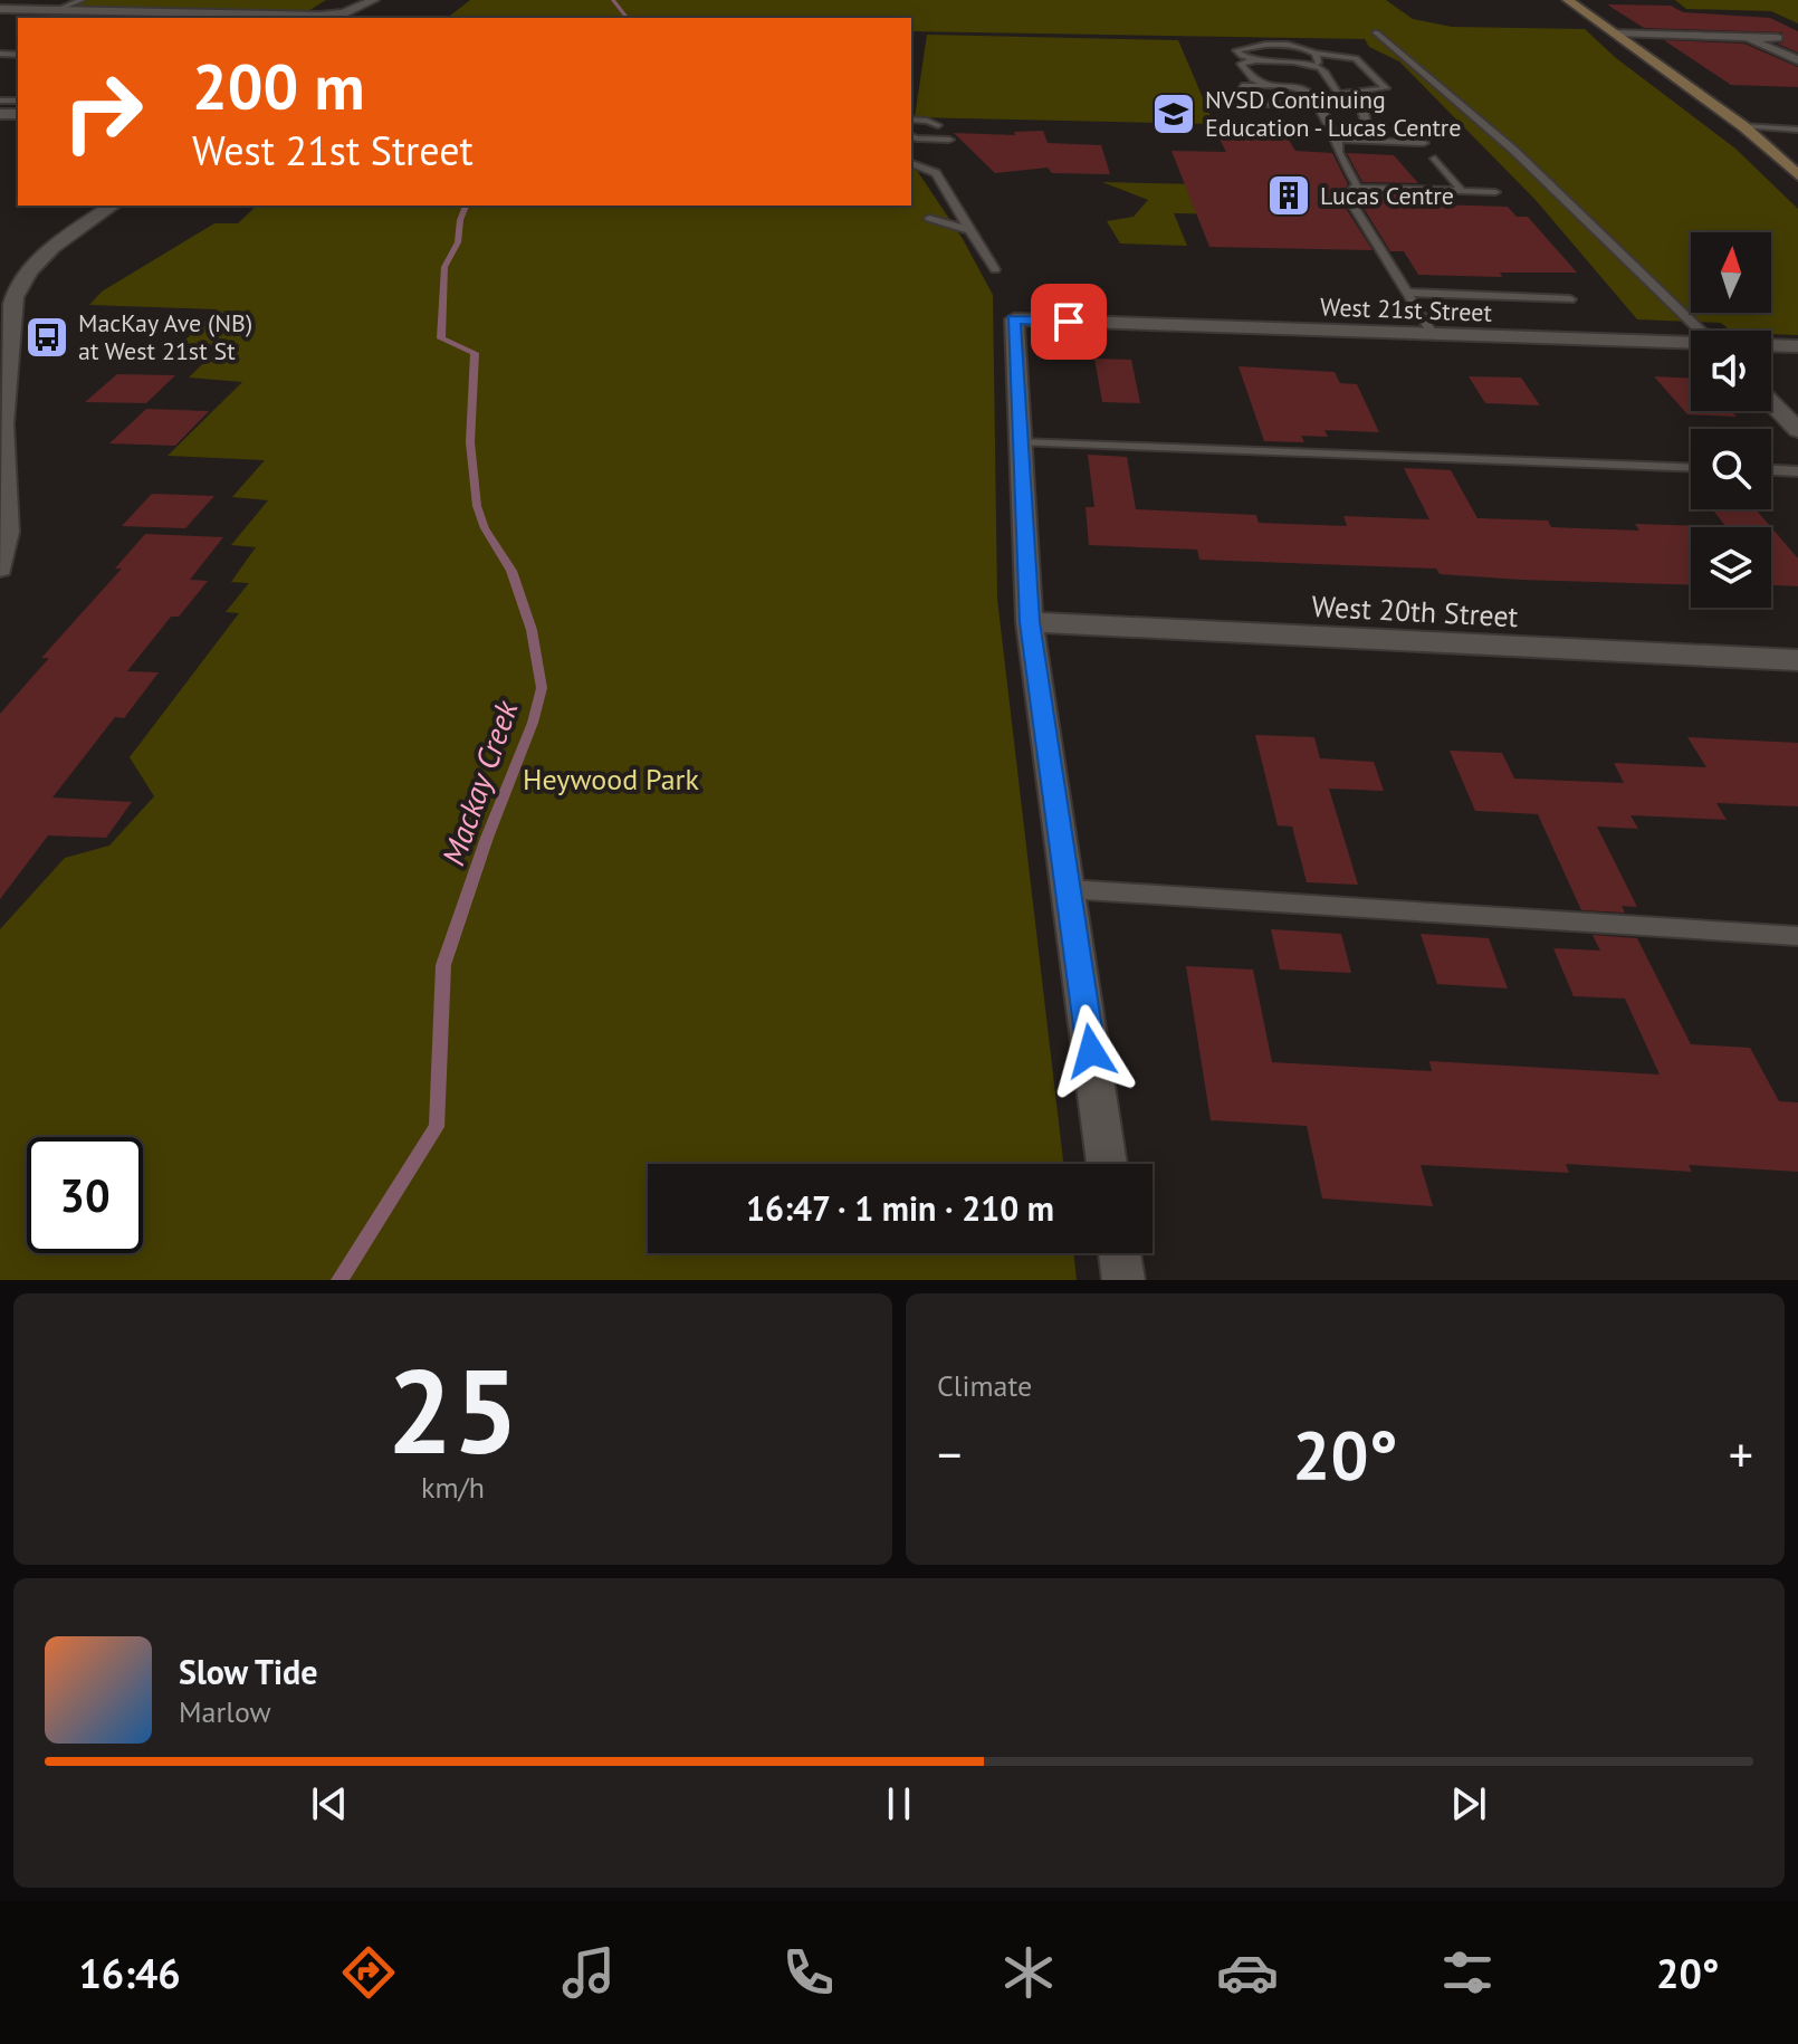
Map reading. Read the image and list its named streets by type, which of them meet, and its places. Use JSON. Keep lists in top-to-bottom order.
{
  "streets": {
    "street": ["West 21st Street", "West 20th Street"]
  },
  "water": ["Mackay Creek"],
  "parks": ["Heywood Park"],
  "places": {
    "school or university": ["NVSD Continuing Education - Lucas Centre"],
    "building": ["Lucas Centre"],
    "bus stop": ["MacKay Ave (NB) at West 21st St"]
  },
  "north": "top",
  "page": {
    "turn": ["200 m", "West 21st Street"],
    "limit": "30",
    "trip": "16:47 · 1 min · 210 m",
    "tile": [
      ["25", "km/h"],
      "Climate"
    ],
    "heat": ["−", "20°", "+"],
    "song": ["Slow Tide", "Marlow"],
    "tabs": ["16:46", "20°"]
  }
}
